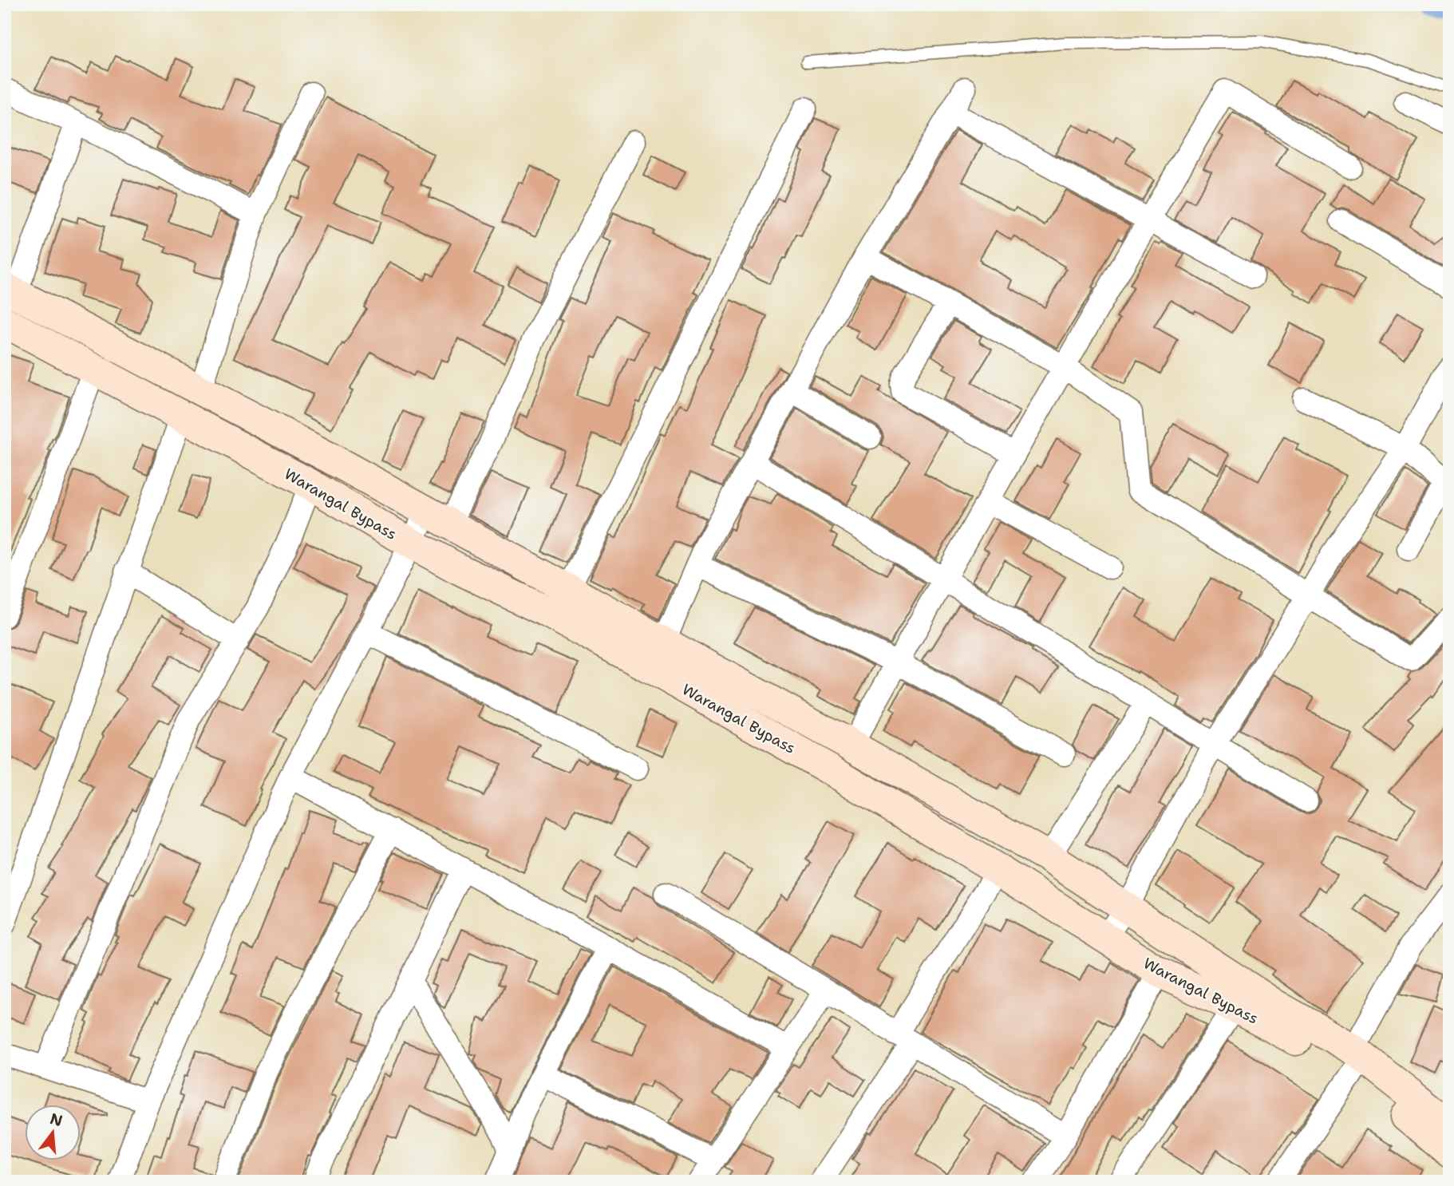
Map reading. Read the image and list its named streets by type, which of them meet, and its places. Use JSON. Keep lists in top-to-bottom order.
{
  "streets": {
    "main road": ["Warangal Bypass"]
  },
  "north": "top"
}
